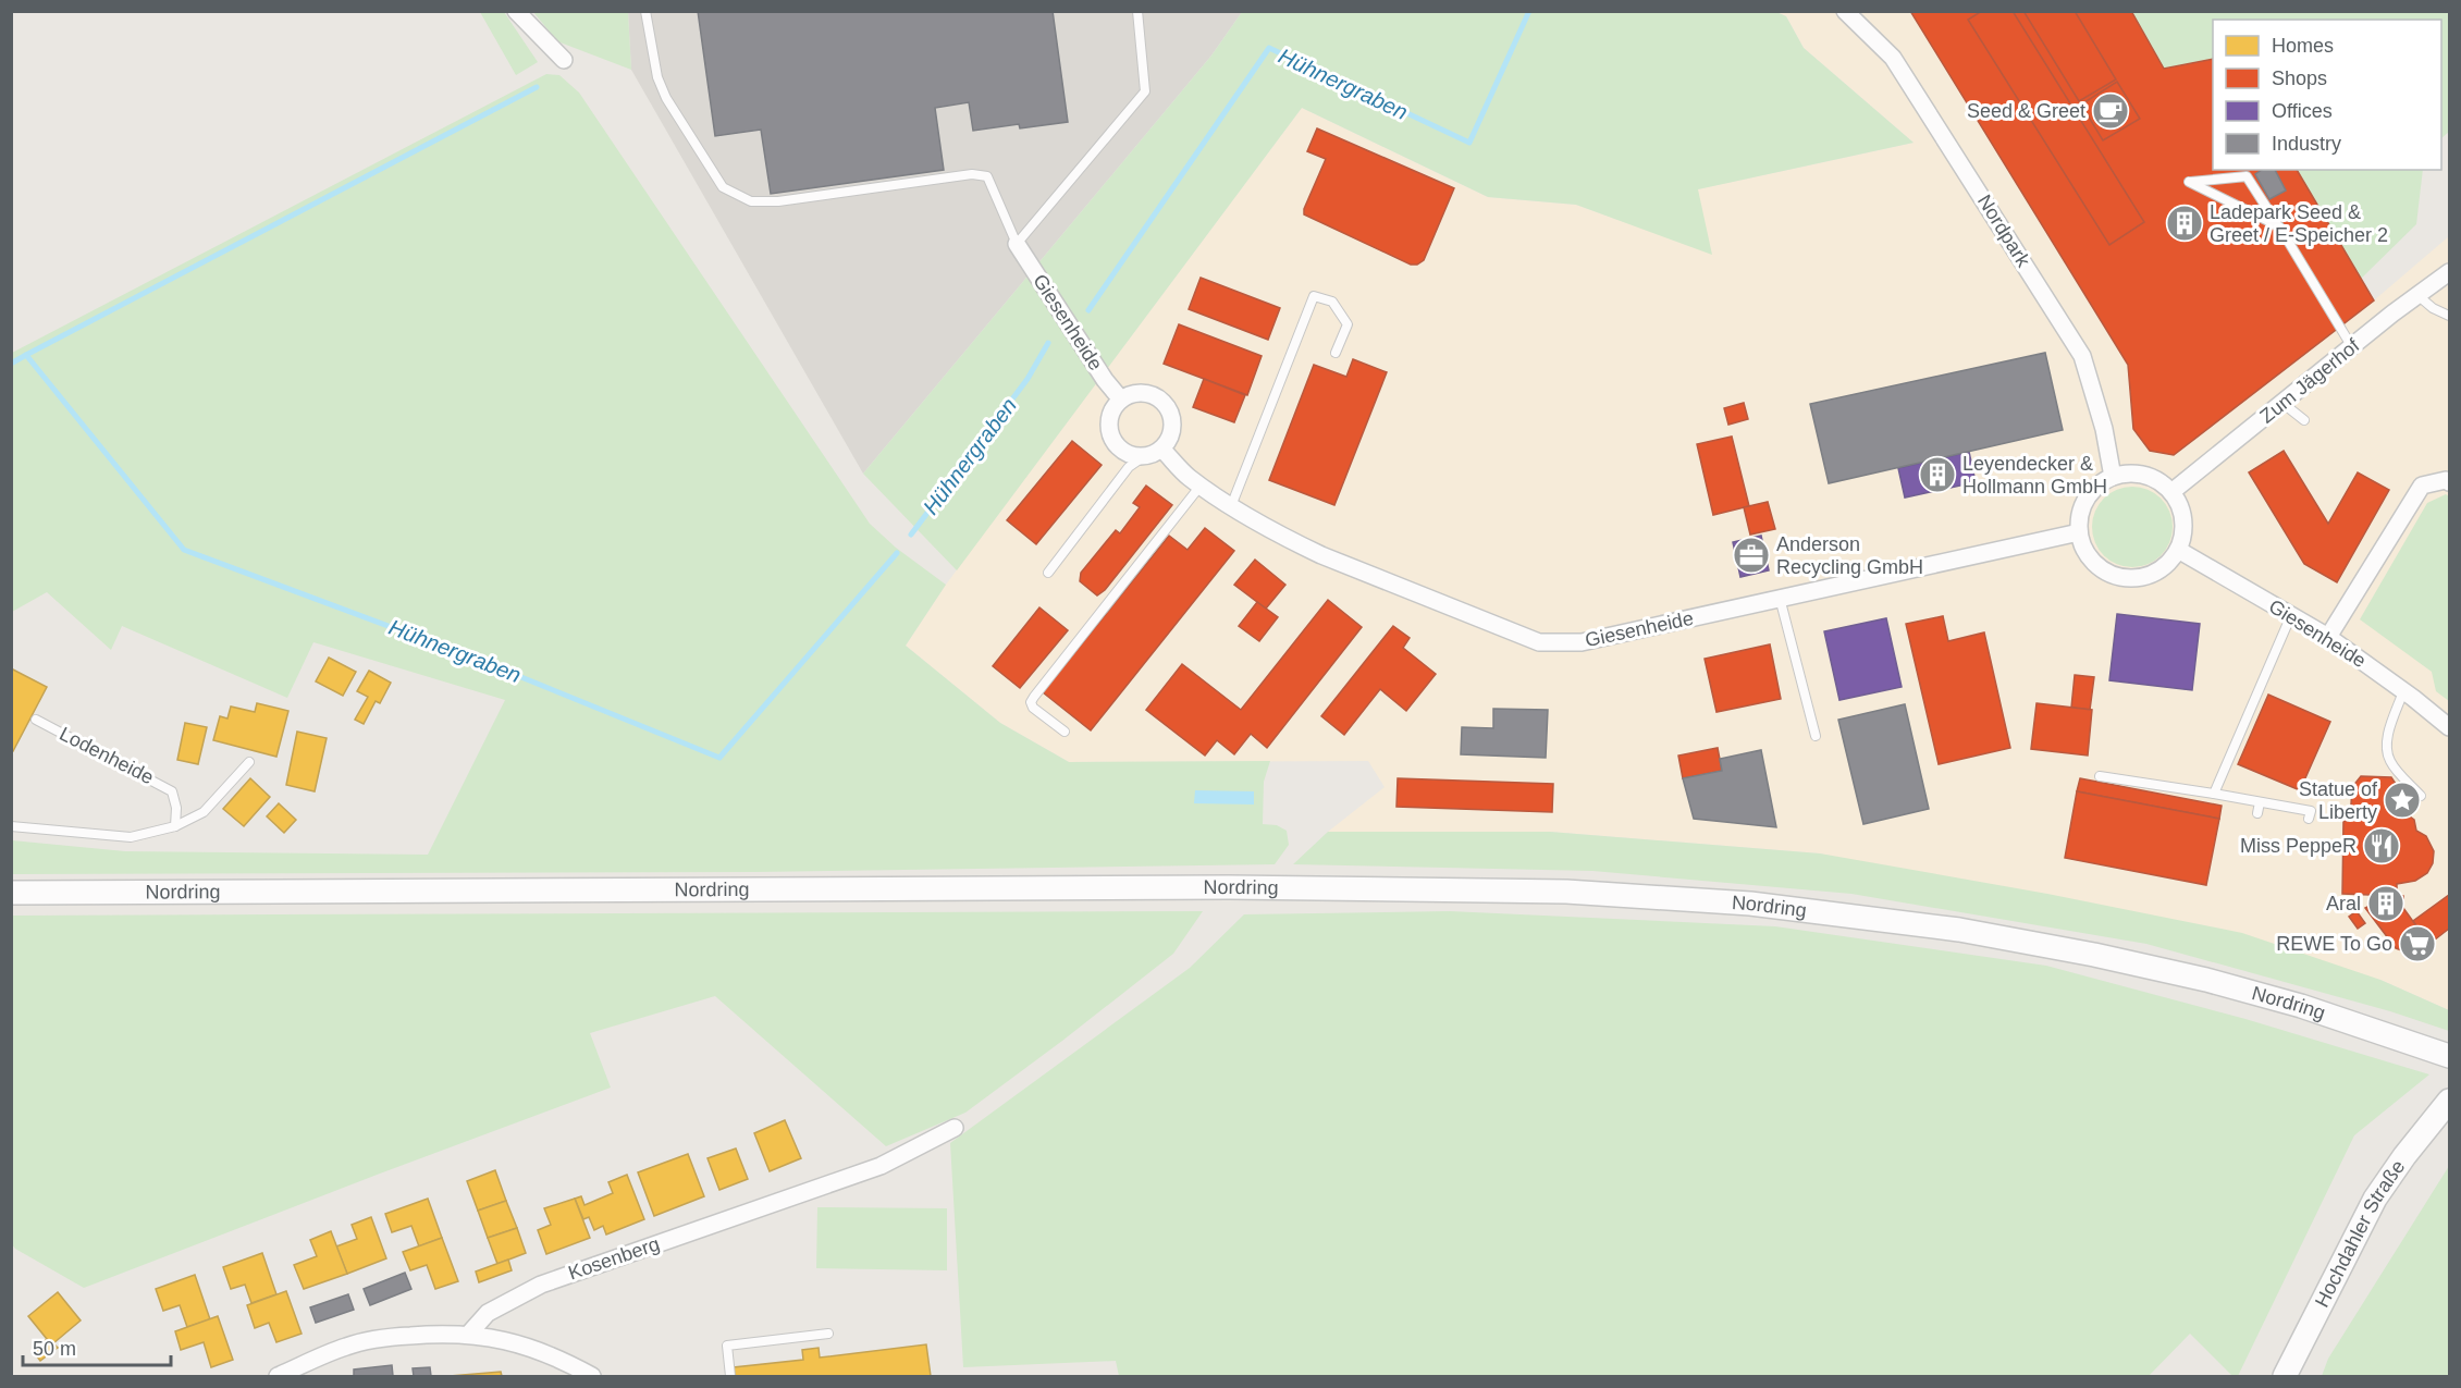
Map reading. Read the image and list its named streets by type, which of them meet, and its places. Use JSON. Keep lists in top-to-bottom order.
{
  "streets": {
    "main road": ["Nordring", "Hochdahler Straße"],
    "street": [
      "Nordpark",
      "Giesenheide",
      "Zum Jägerhof",
      "Kosenberg"
    ],
    "lane": ["Lodenheide"]
  },
  "crossings": [
    ["Nordpark", "Giesenheide"],
    ["Nordpark", "Zum Jägerhof"],
    ["Giesenheide", "Zum Jägerhof"]
  ],
  "water": ["Hühnergraben"],
  "places": {
    "cafe": ["Seed & Greet"],
    "building": ["Ladepark Seed & Greet / E-Speicher 2", "Leyendecker & Hollmann GmbH", "Aral"],
    "office": ["Anderson Recycling GmbH"],
    "place": ["Statue of Liberty"],
    "restaurant": ["Miss PeppeR"],
    "supermarket": ["REWE To Go"]
  },
  "legend": [
    "Homes",
    "Shops",
    "Offices",
    "Industry"
  ],
  "scale_bar": "50 m"
}
